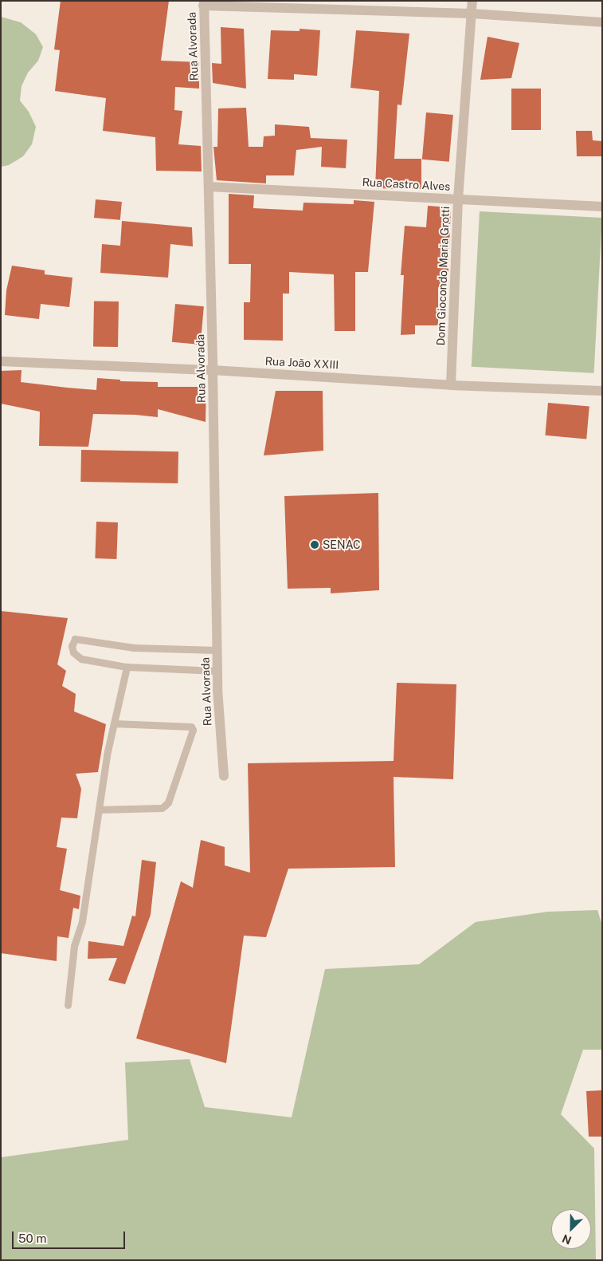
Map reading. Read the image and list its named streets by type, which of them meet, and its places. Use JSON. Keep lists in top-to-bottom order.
{
  "streets": {
    "street": [
      "Rua Alvorada",
      "Rua Castro Alves",
      "Dom Giocondo Maria Grotti",
      "Rua João XXIII"
    ]
  },
  "crossings": [
    ["Rua Alvorada", "Rua Castro Alves"],
    ["Rua Alvorada", "Rua João XXIII"],
    ["Rua Castro Alves", "Dom Giocondo Maria Grotti"],
    ["Dom Giocondo Maria Grotti", "Rua João XXIII"]
  ],
  "places": ["SENAC"],
  "scale_bar": "50 m",
  "north": "bottom left"
}
